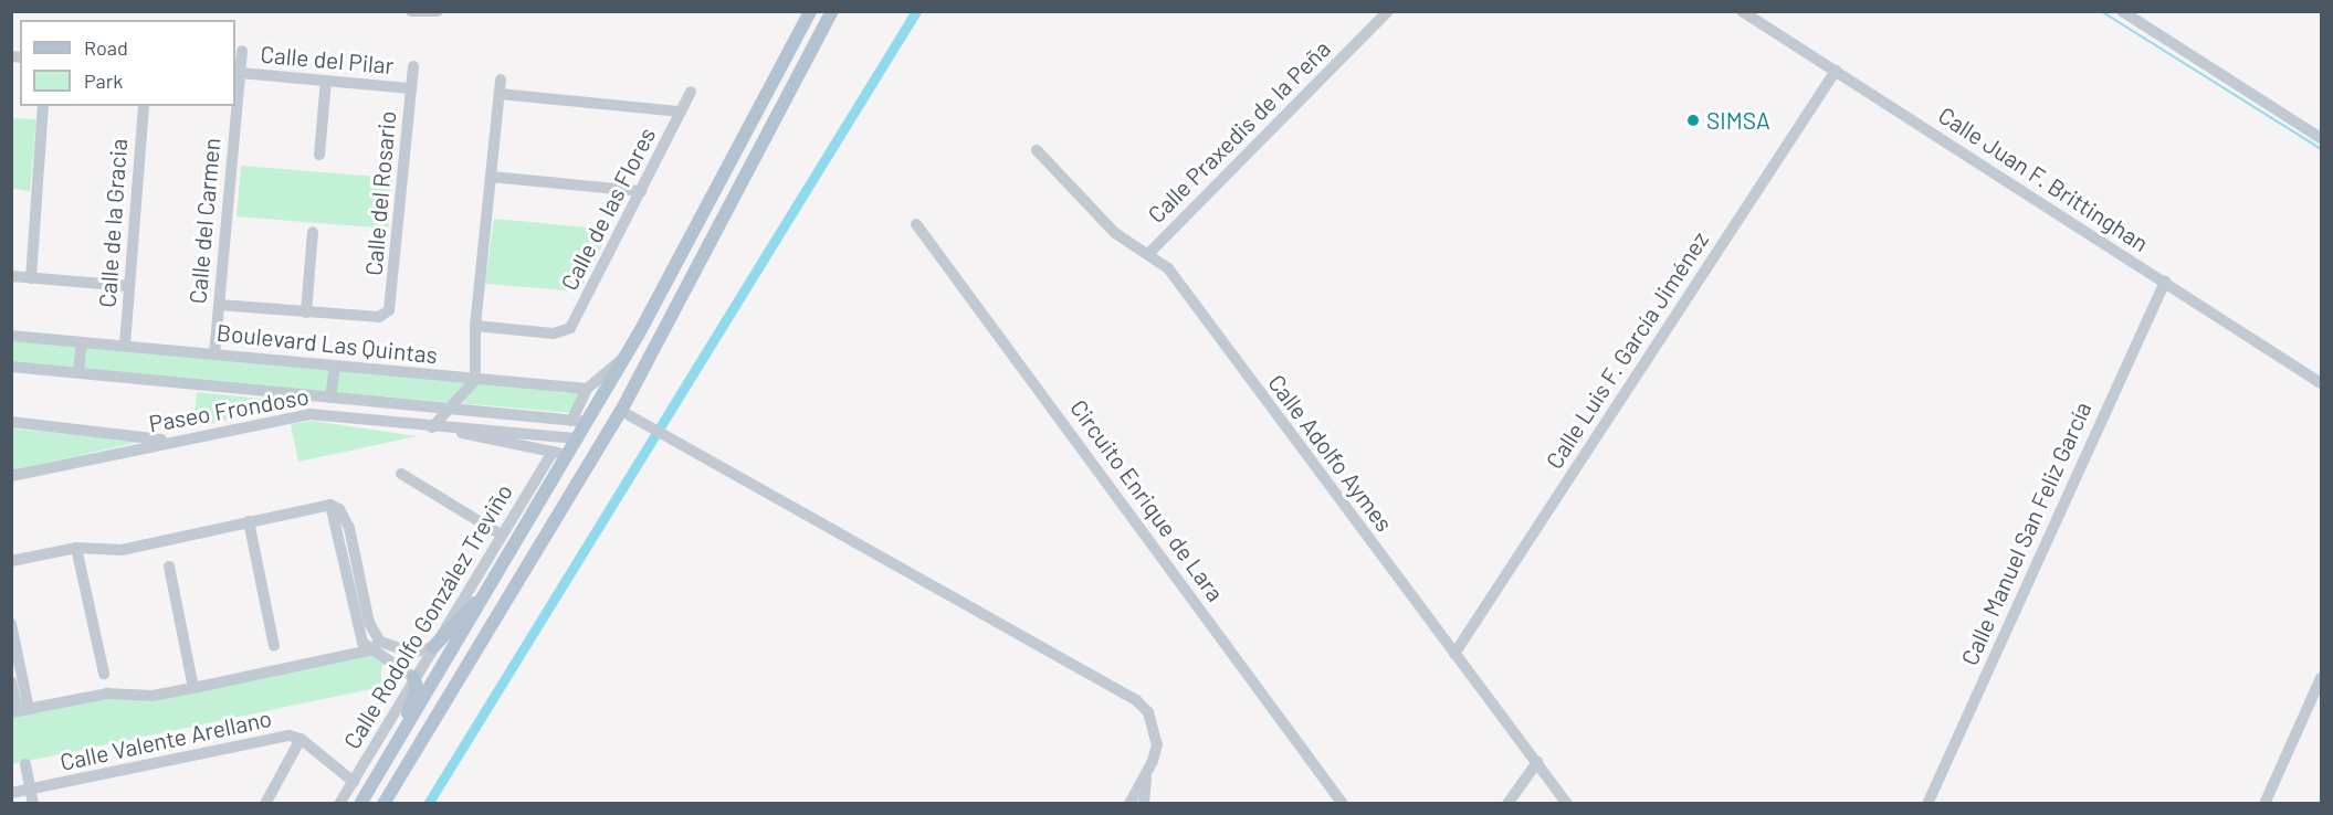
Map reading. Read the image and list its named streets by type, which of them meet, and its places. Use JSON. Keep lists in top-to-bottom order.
{
  "streets": {
    "street": [
      "Calle del Pilar",
      "Calle Praxedis de la Peña",
      "Calle Juan F. Brittinghan",
      "Calle del Rosario",
      "Calle de las Flores",
      "Calle del Carmen",
      "Calle de la Gracia",
      "Boulevard Las Quintas",
      "Calle Luis F. García Jiménez",
      "Paseo Frondoso",
      "Calle Adolfo Aymes",
      "Circuito Enrique de Lara",
      "Calle Manuel San Feliz García",
      "Calle Rodolfo González Treviño",
      "Calle Valente Arellano"
    ]
  },
  "crossings": [
    ["Calle del Pilar", "Calle del Rosario"],
    ["Calle del Pilar", "Calle del Carmen"],
    ["Calle Praxedis de la Peña", "Calle Adolfo Aymes"],
    ["Calle Juan F. Brittinghan", "Calle Luis F. García Jiménez"],
    ["Calle Juan F. Brittinghan", "Calle Manuel San Feliz García"],
    ["Calle del Carmen", "Boulevard Las Quintas"],
    ["Calle de la Gracia", "Boulevard Las Quintas"],
    ["Calle Luis F. García Jiménez", "Calle Adolfo Aymes"],
    ["Paseo Frondoso", "Calle Rodolfo González Treviño"],
    ["Calle Rodolfo González Treviño", "Calle Valente Arellano"]
  ],
  "places": ["SIMSA"],
  "legend": ["Road", "Park"]
}
